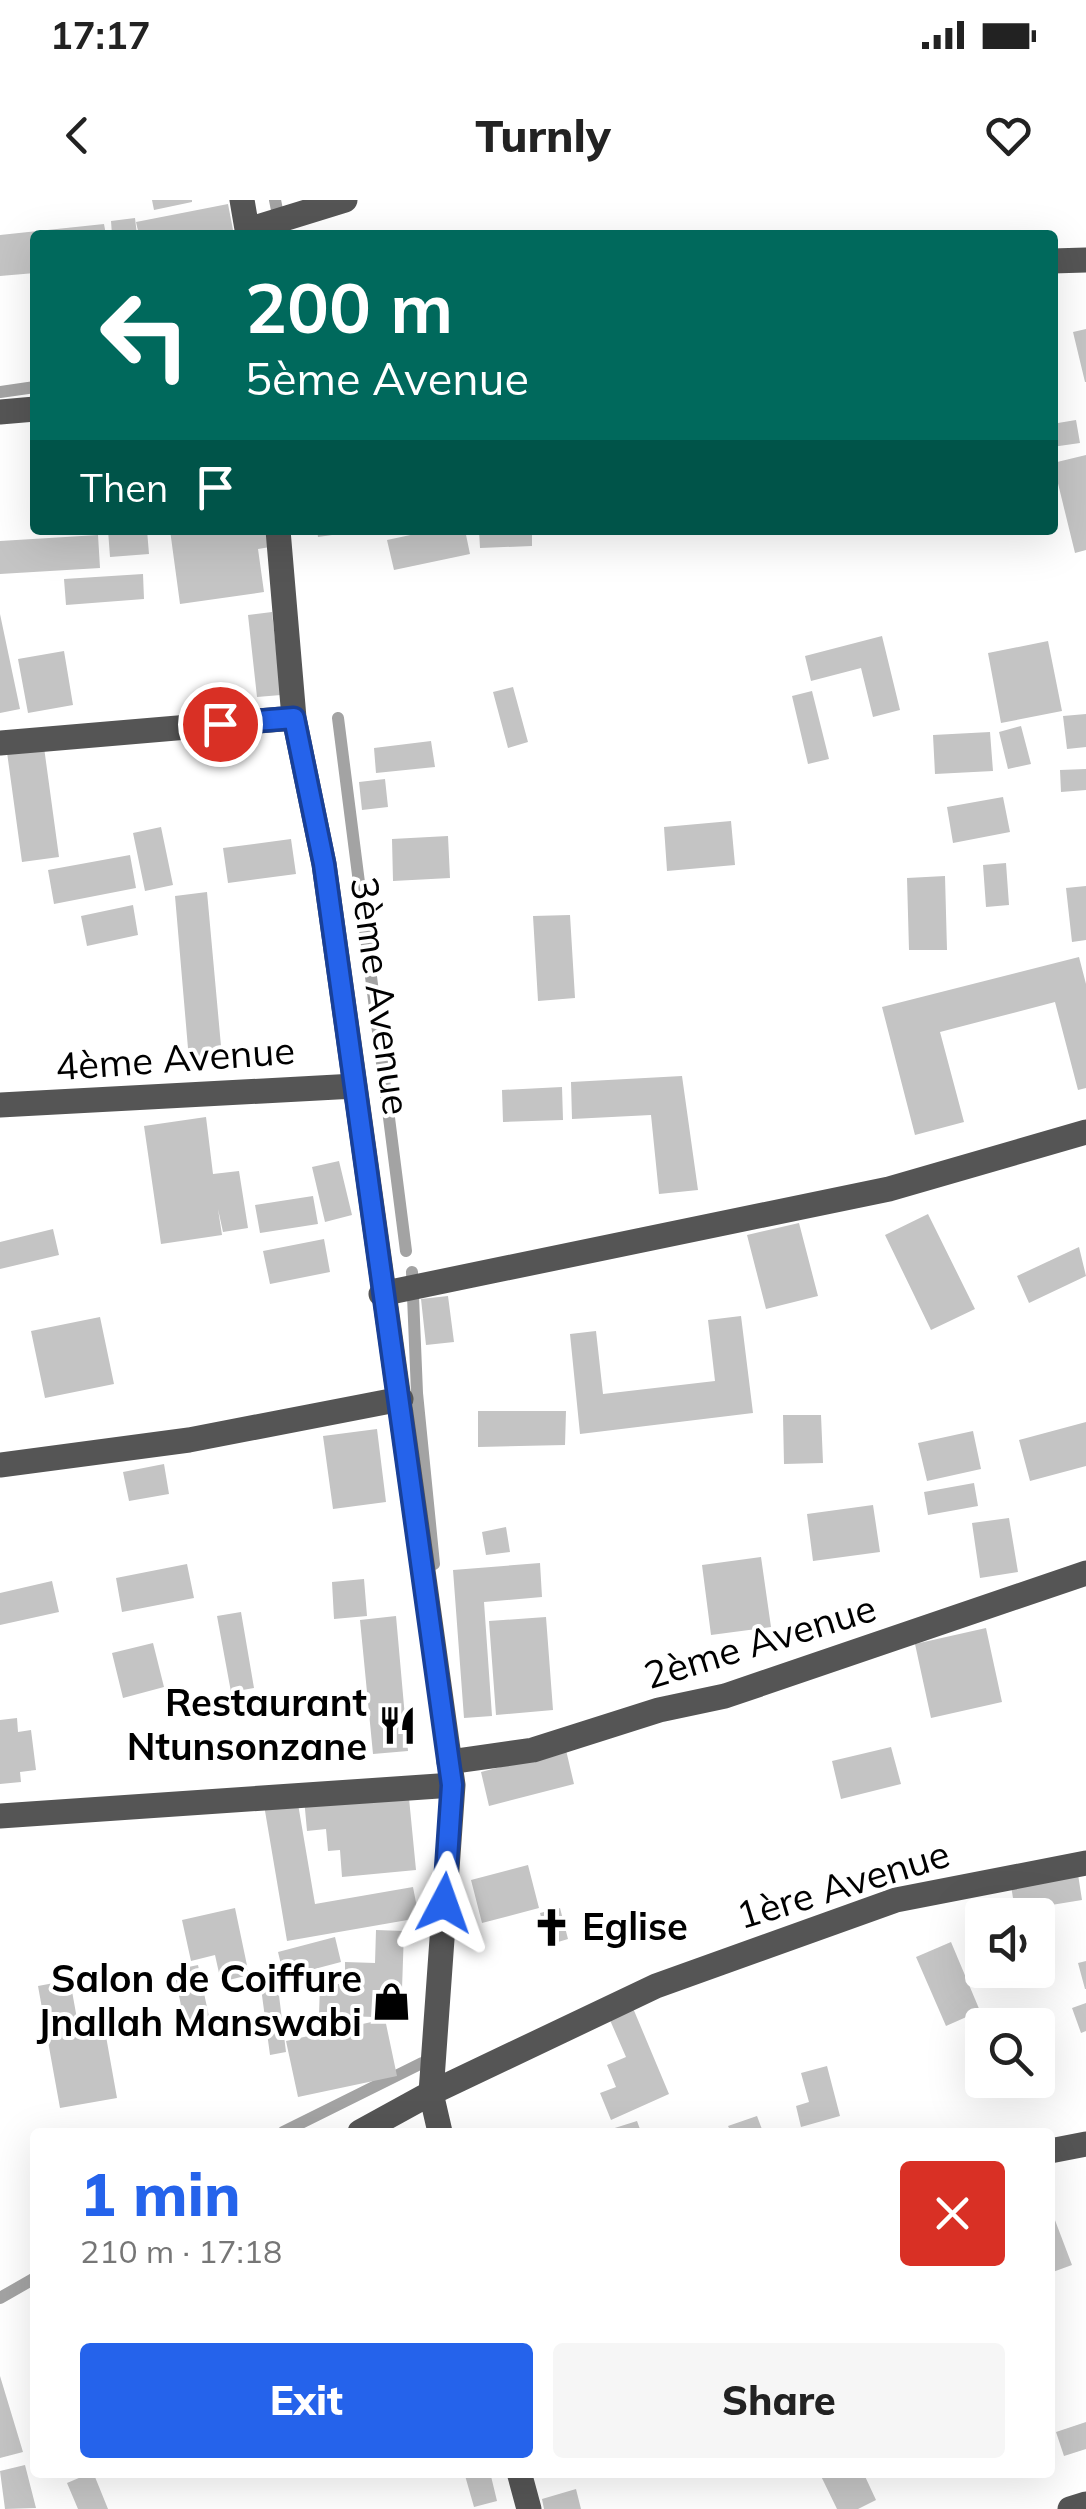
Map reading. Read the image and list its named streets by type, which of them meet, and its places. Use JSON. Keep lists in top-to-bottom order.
{
  "streets": {
    "street": [
      "3ème Avenue",
      "4ème Avenue",
      "2ème Avenue",
      "1ère Avenue"
    ]
  },
  "crossings": [
    ["3ème Avenue", "4ème Avenue"],
    ["3ème Avenue", "2ème Avenue"],
    ["3ème Avenue", "1ère Avenue"]
  ],
  "places": {
    "restaurant": ["Restaurant Ntunsonzane"],
    "church": ["Eglise"],
    "shop": ["Salon de Coiffure Jnallah Manswabi"]
  },
  "page": {
    "status": "17:17",
    "header": "Turnly",
    "turn": ["200 m", "5ème Avenue"],
    "then": "Then",
    "heading": ["1 min", "210 m · 17:18"],
    "buttons": ["Exit", "Share"]
  }
}
